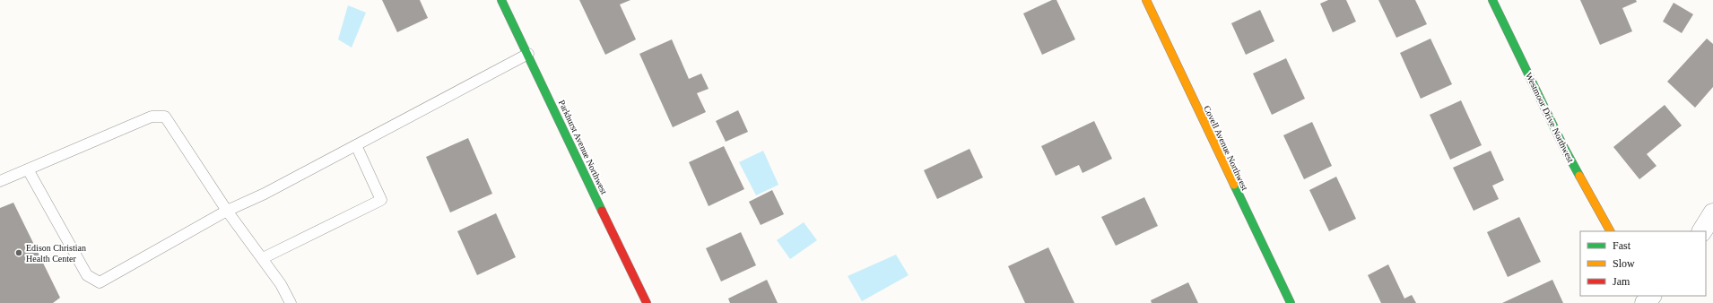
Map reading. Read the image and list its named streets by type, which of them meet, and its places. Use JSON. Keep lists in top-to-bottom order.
{
  "streets": {
    "street": ["Westmoor Drive Northwest", "Parkhurst Avenue Northwest", "Covell Avenue Northwest"]
  },
  "places": ["Edison Christian Health Center"],
  "legend": ["Fast", "Slow", "Jam"]
}
